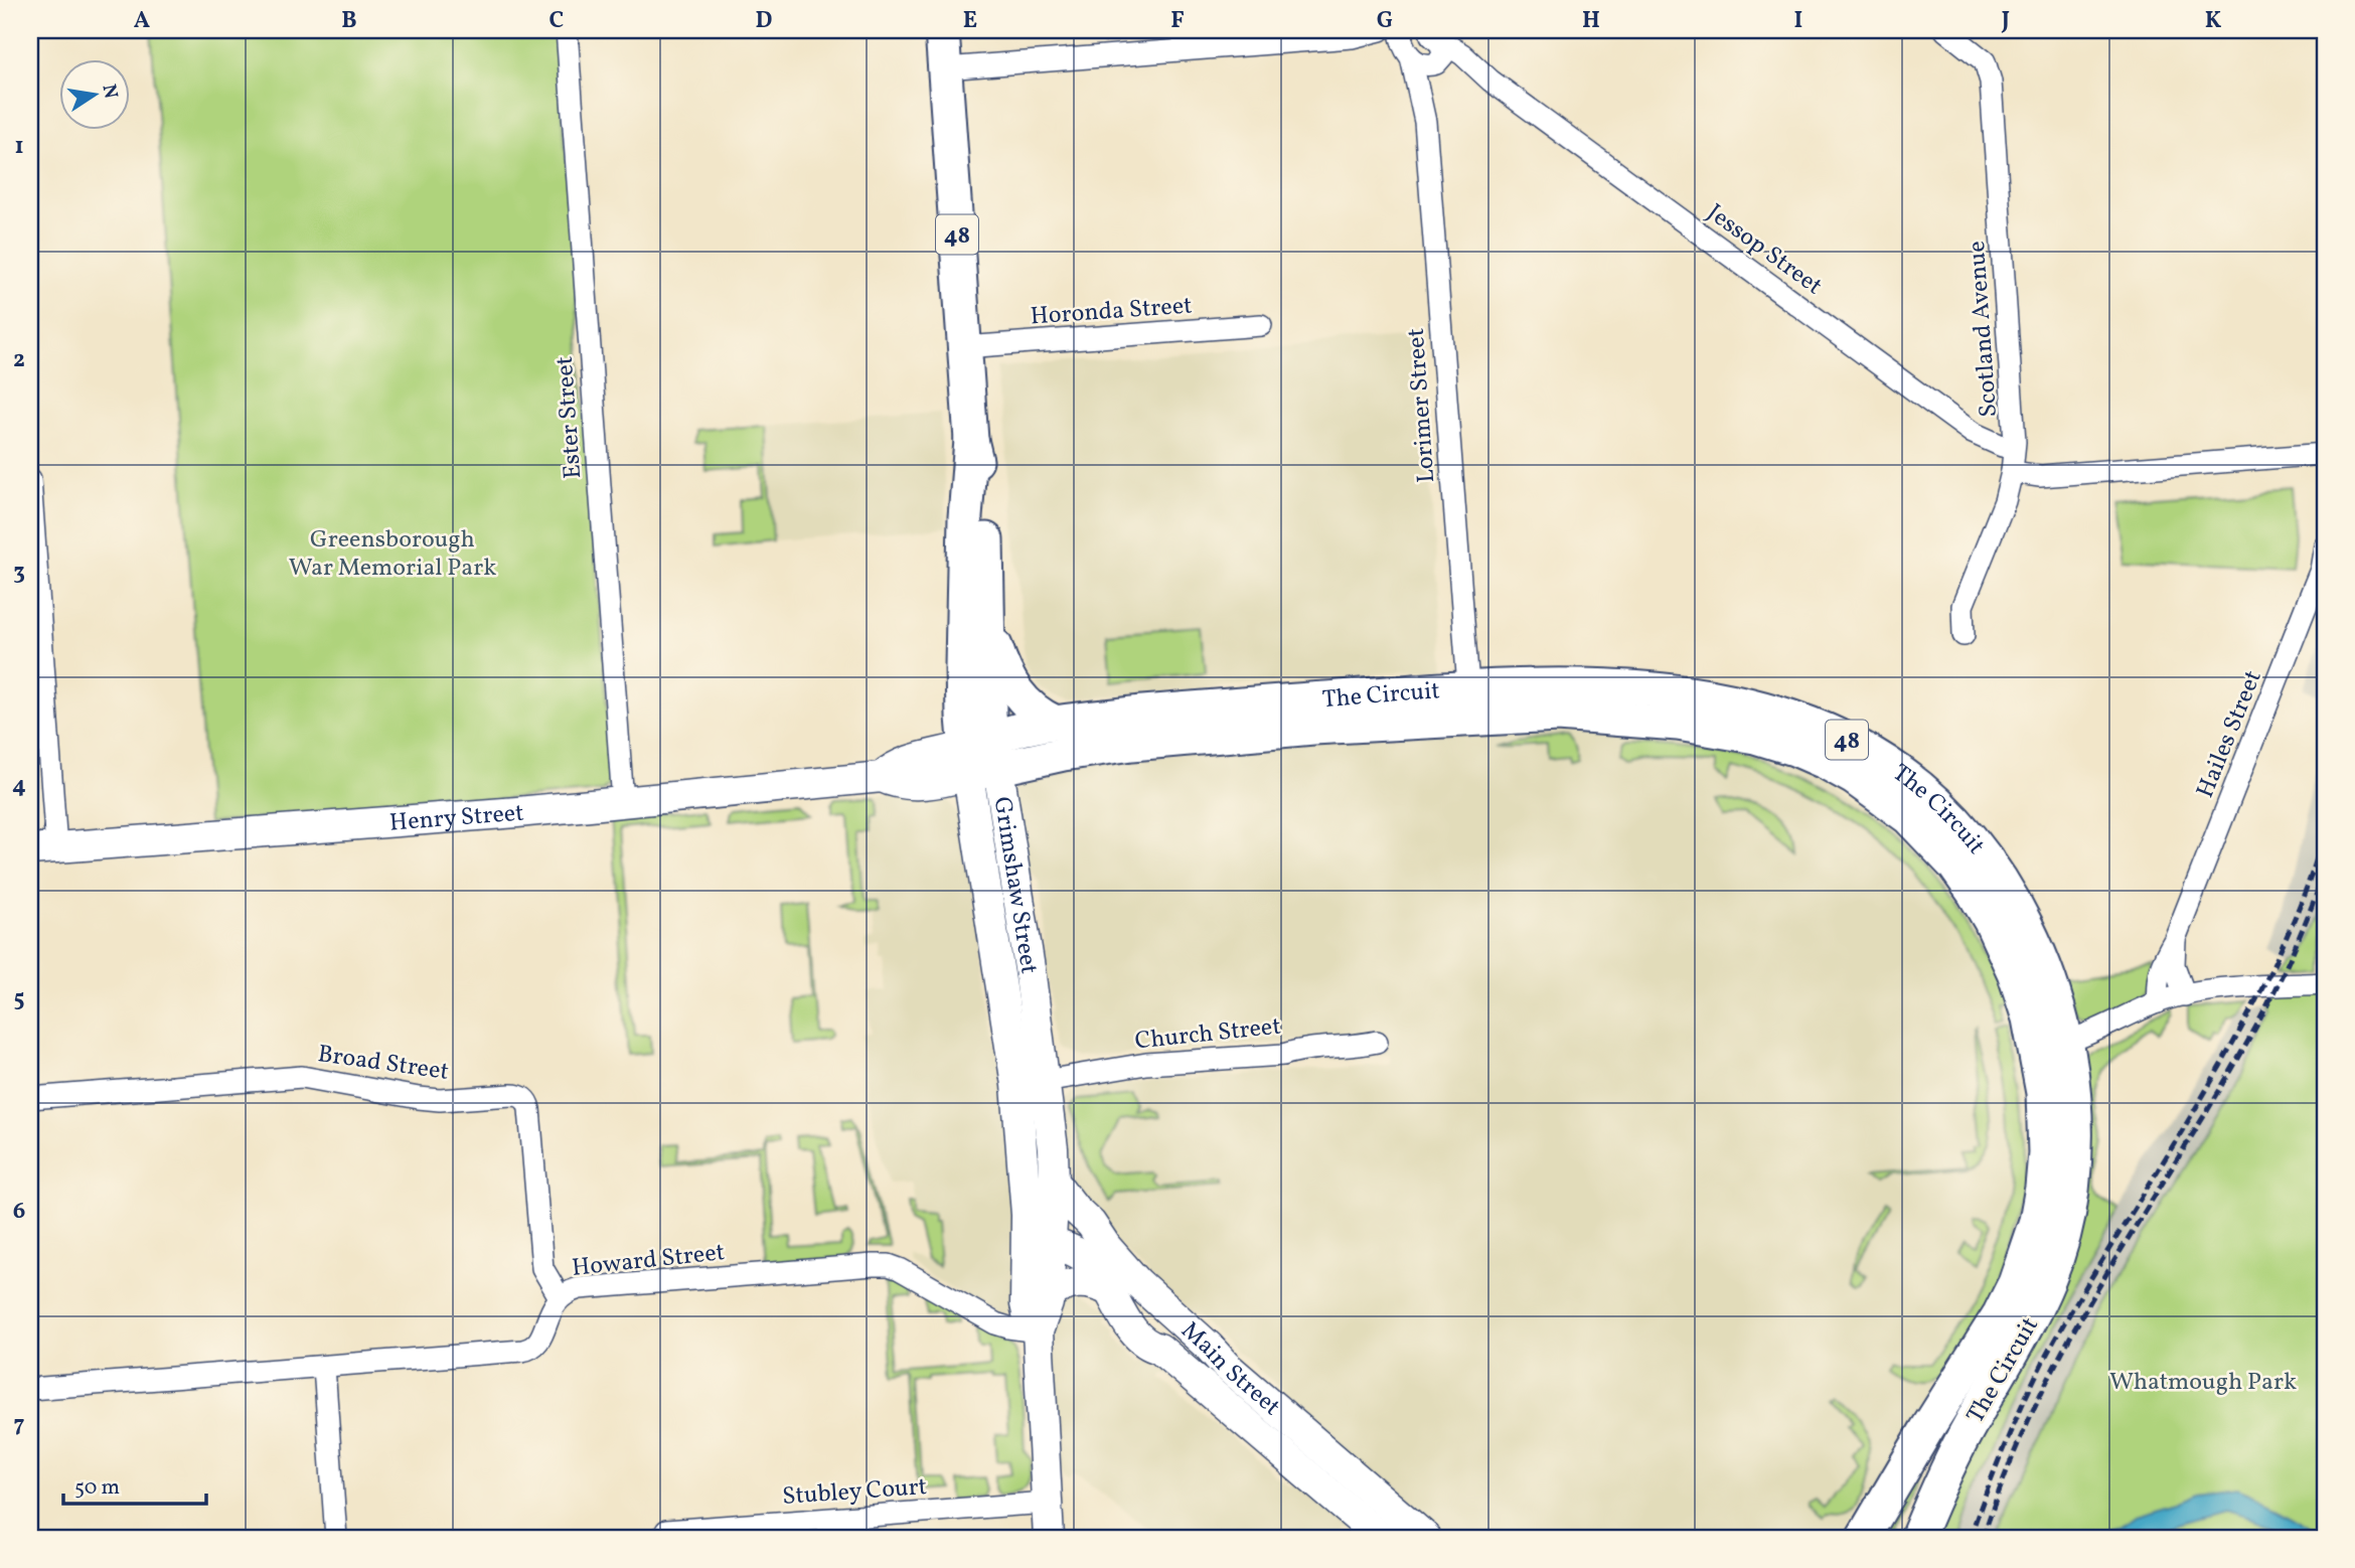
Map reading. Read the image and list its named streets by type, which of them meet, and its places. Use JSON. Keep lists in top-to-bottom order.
{
  "streets": {
    "main road": ["48", "The Circuit", "Grimshaw Street"],
    "street": [
      "Jessop Street",
      "Horonda Street",
      "Scotland Avenue",
      "Lorimer Street",
      "Ester Street",
      "Hailes Street",
      "Henry Street",
      "Church Street",
      "Broad Street",
      "Howard Street",
      "Main Street",
      "Stubley Court"
    ]
  },
  "crossings": [
    ["48", "The Circuit"],
    ["Jessop Street", "Scotland Avenue"],
    ["Jessop Street", "Lorimer Street"],
    ["Jessop Street", "Grimshaw Street"],
    ["Horonda Street", "Grimshaw Street"],
    ["Lorimer Street", "The Circuit"],
    ["Ester Street", "Henry Street"],
    ["The Circuit", "Henry Street"],
    ["The Circuit", "Grimshaw Street"],
    ["Henry Street", "Grimshaw Street"],
    ["Grimshaw Street", "Church Street"],
    ["Grimshaw Street", "Howard Street"],
    ["Grimshaw Street", "Main Street"],
    ["Grimshaw Street", "Stubley Court"],
    ["Broad Street", "Howard Street"]
  ],
  "parks": ["Greensborough War Memorial Park", "Whatmough Park"],
  "scale_bar": "50 m",
  "north": "right",
  "grid": {
    "columns": [
      "A",
      "B",
      "C",
      "D",
      "E",
      "F",
      "G",
      "H",
      "I",
      "J",
      "K"
    ],
    "rows": [
      "1",
      "2",
      "3",
      "4",
      "5",
      "6",
      "7"
    ]
  }
}
